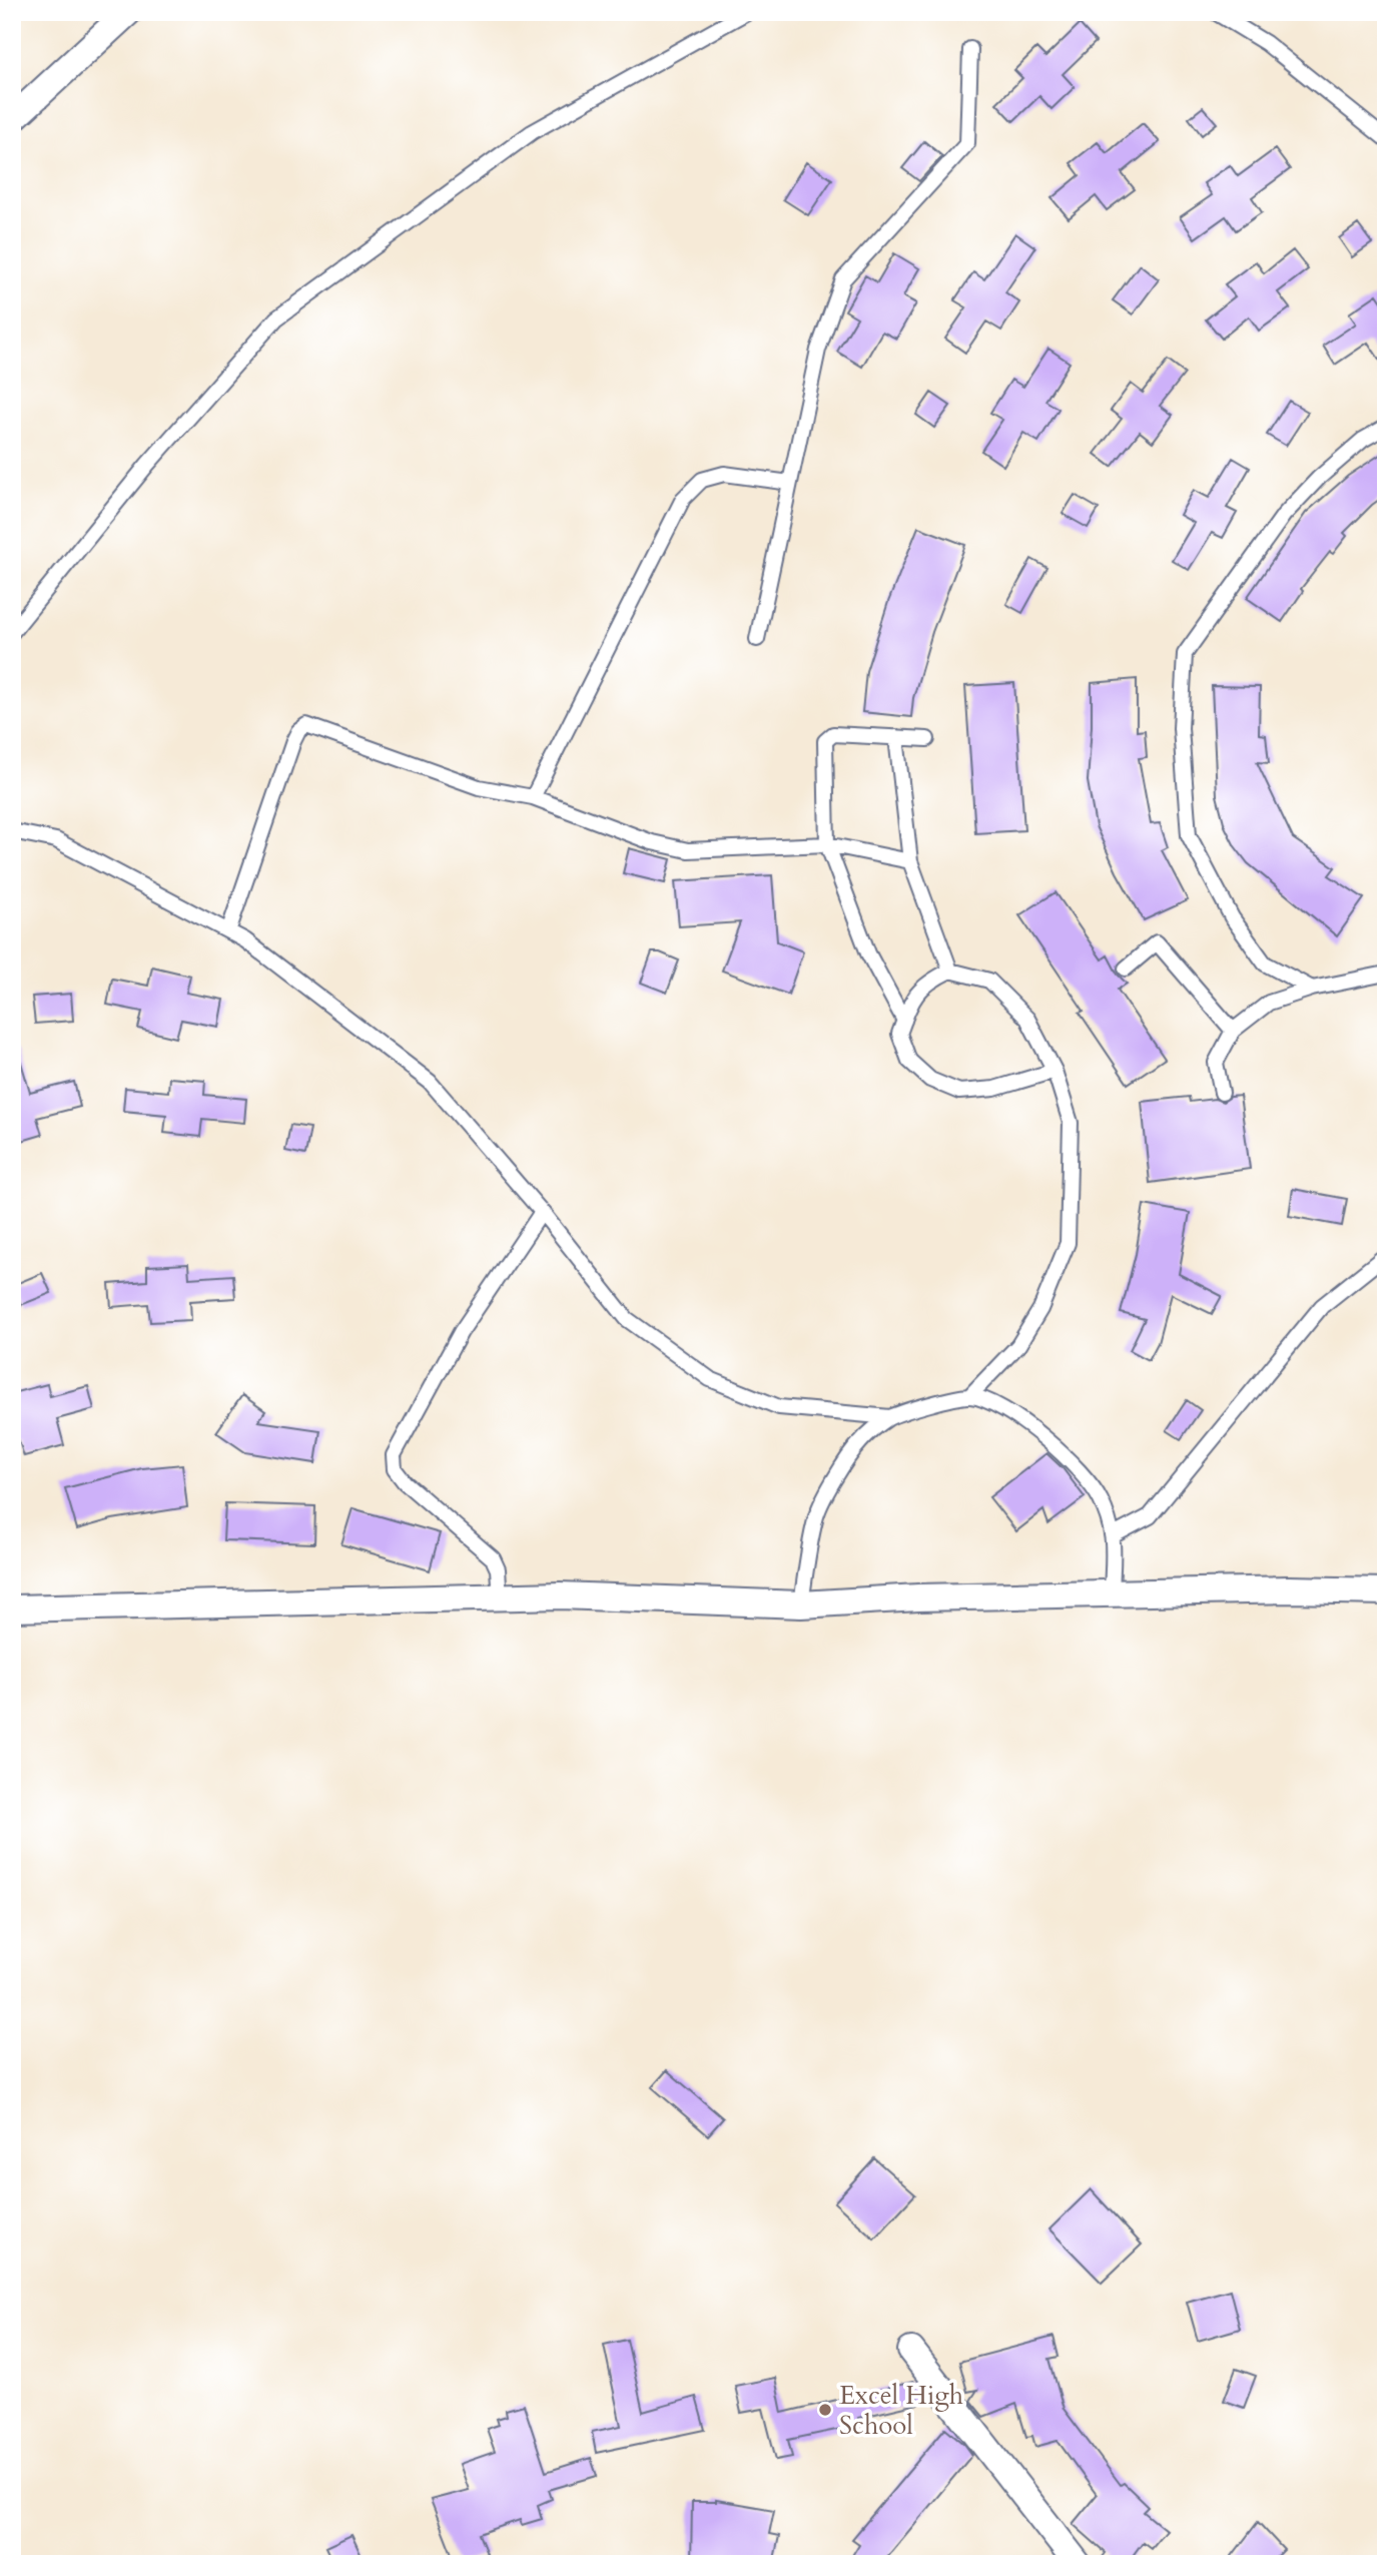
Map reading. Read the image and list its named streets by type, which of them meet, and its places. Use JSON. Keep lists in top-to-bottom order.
{
  "places": ["Excel High School"]
}
